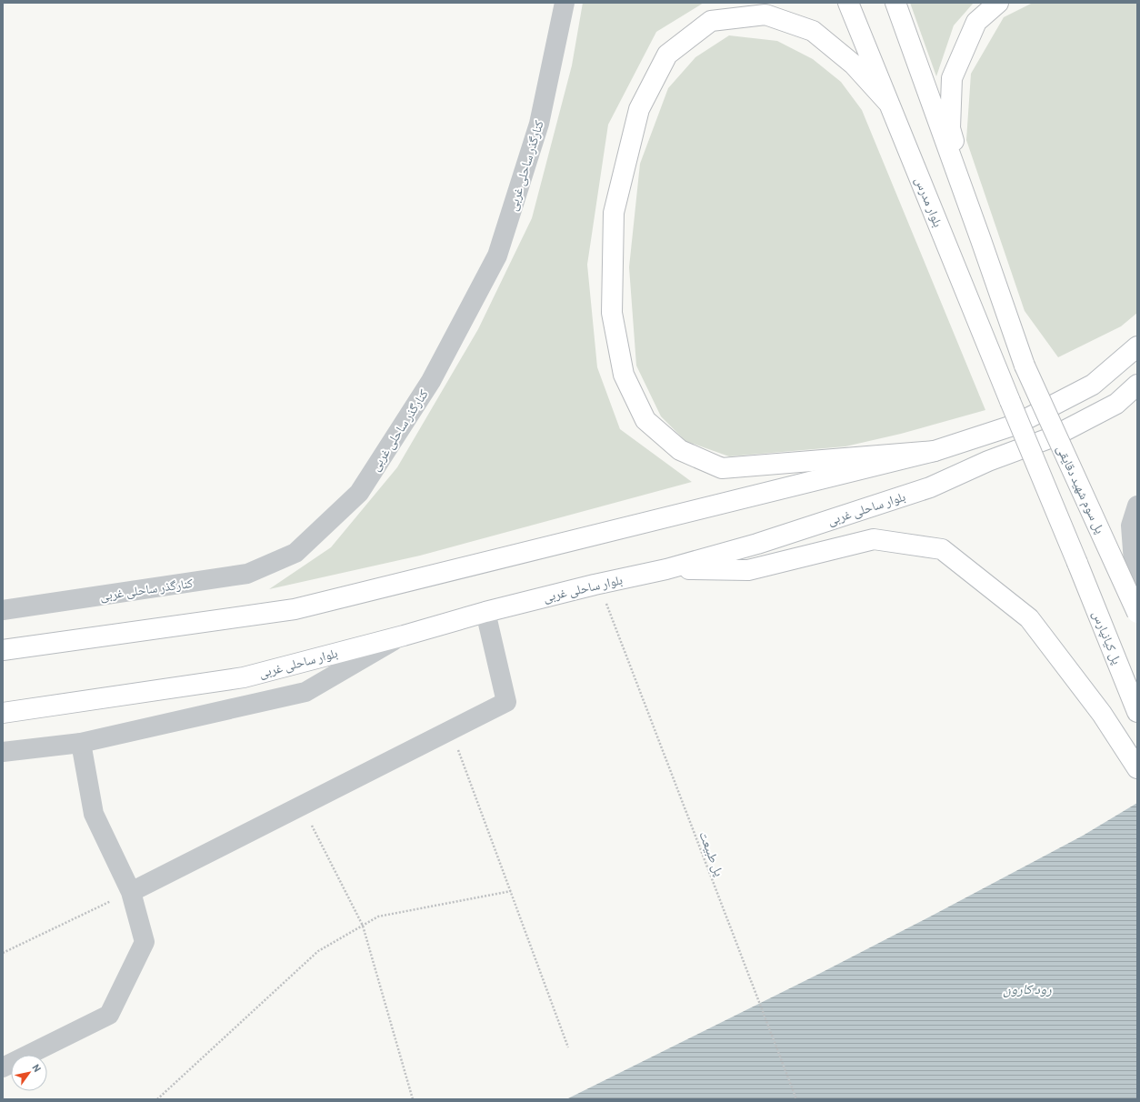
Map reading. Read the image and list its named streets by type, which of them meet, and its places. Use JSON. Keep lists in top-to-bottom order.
{
  "streets": {
    "main road": [
      "بلوار مدرس",
      "پل سوم شهید دقایقی",
      "بلوار ساحلی غربی",
      "پل کیانپارس"
    ],
    "street": ["کنارگذر ساحلی غربی"],
    "path": ["پل طبیعت"]
  },
  "crossings": [
    ["بلوار مدرس", "پل کیانپارس"]
  ],
  "water": ["رود کارون"],
  "north": "top right"
}
